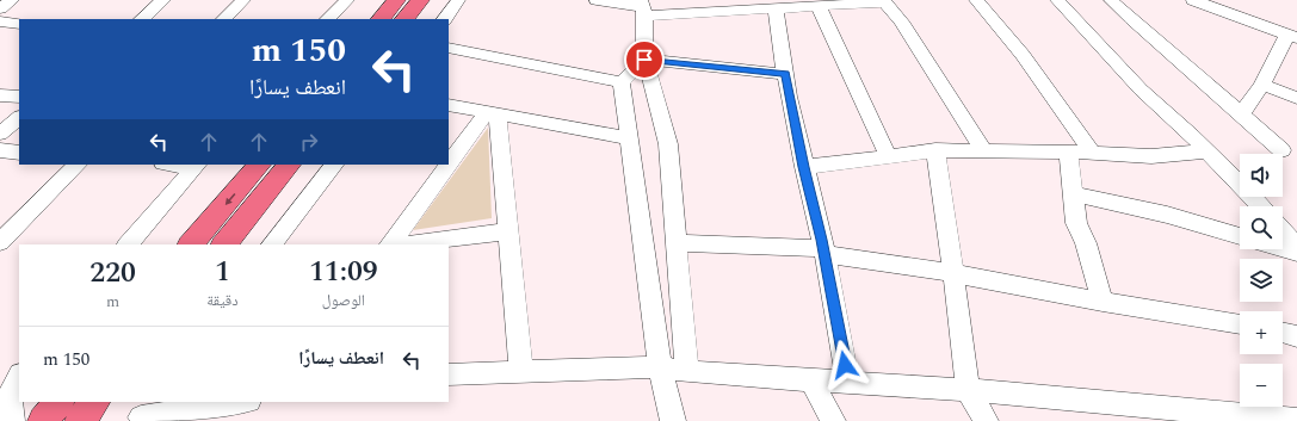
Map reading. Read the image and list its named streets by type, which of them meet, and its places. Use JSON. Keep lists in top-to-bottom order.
{
  "page": {
    "turn": ["150 m", "انعطف يسارًا"],
    "map_buttons": ["+", "−"],
    "eta": [
      "11:09",
      "الوصول",
      "1",
      "دقيقة",
      "220",
      "m"
    ],
    "list": [
      {
        "name": "انعطف يسارًا",
        "value": "150 m"
      }
    ]
  }
}
